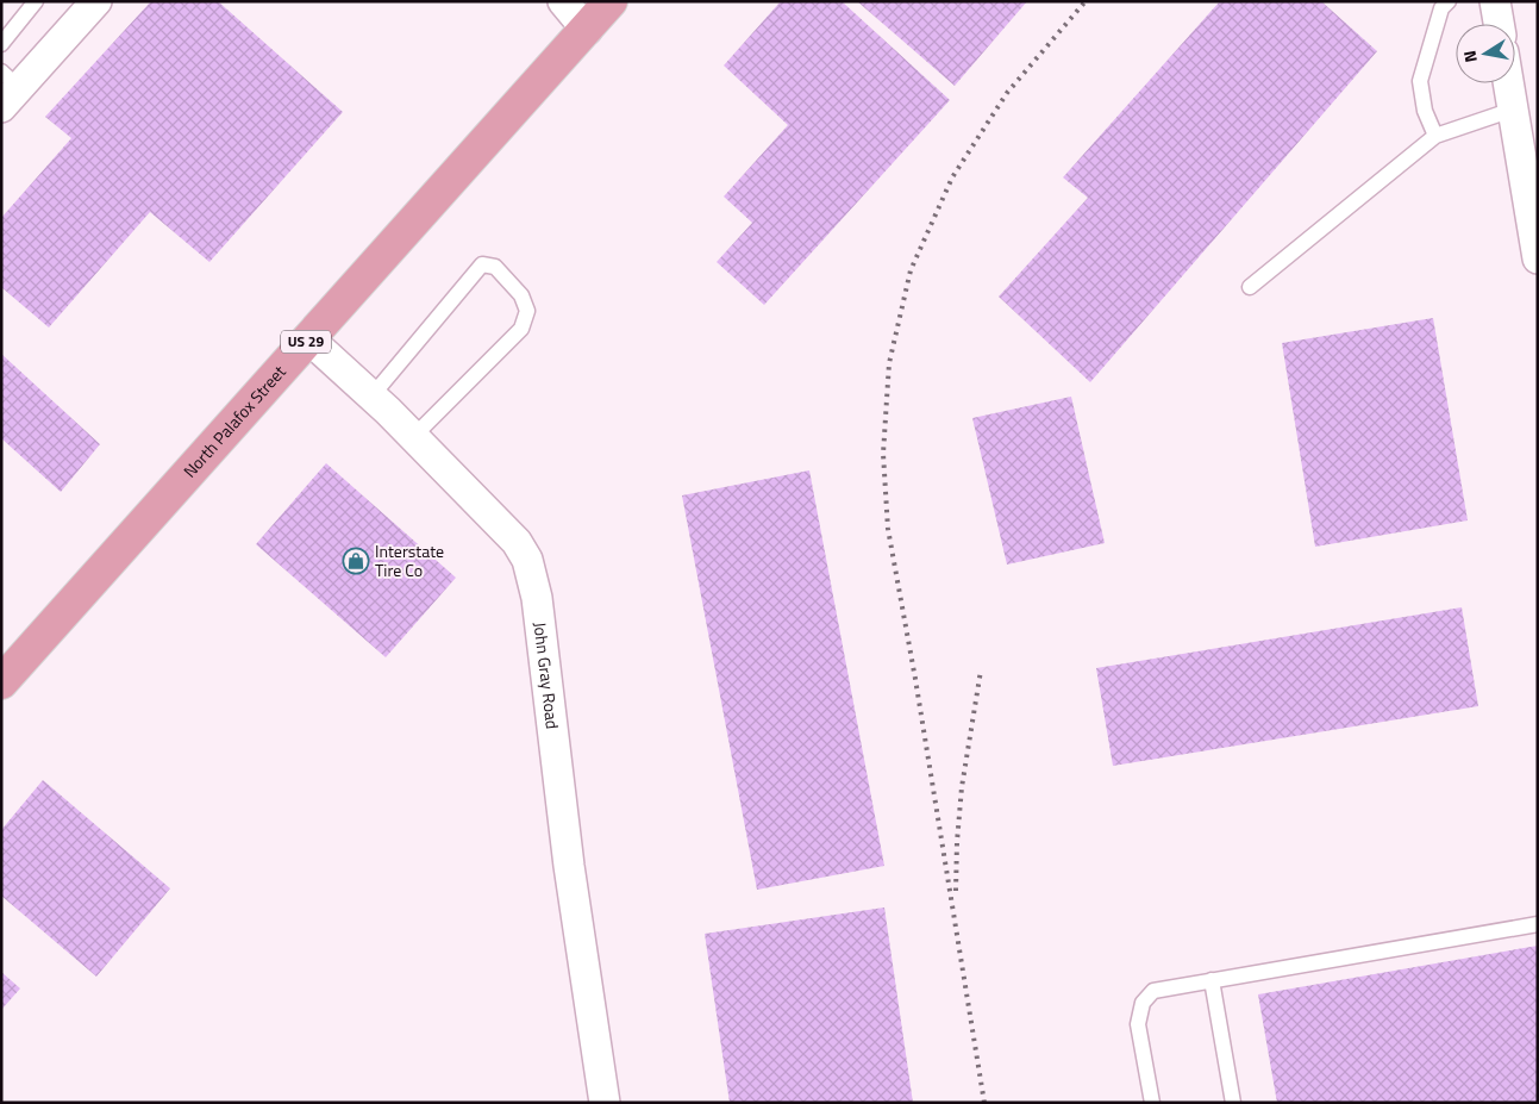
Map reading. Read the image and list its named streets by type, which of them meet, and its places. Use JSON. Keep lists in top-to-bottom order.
{
  "streets": {
    "main road": ["US 29", "North Palafox Street"],
    "street": ["John Gray Road"]
  },
  "crossings": [
    ["North Palafox Street", "John Gray Road"]
  ],
  "places": {
    "shop": ["Interstate Tire Co"]
  },
  "north": "left"
}
